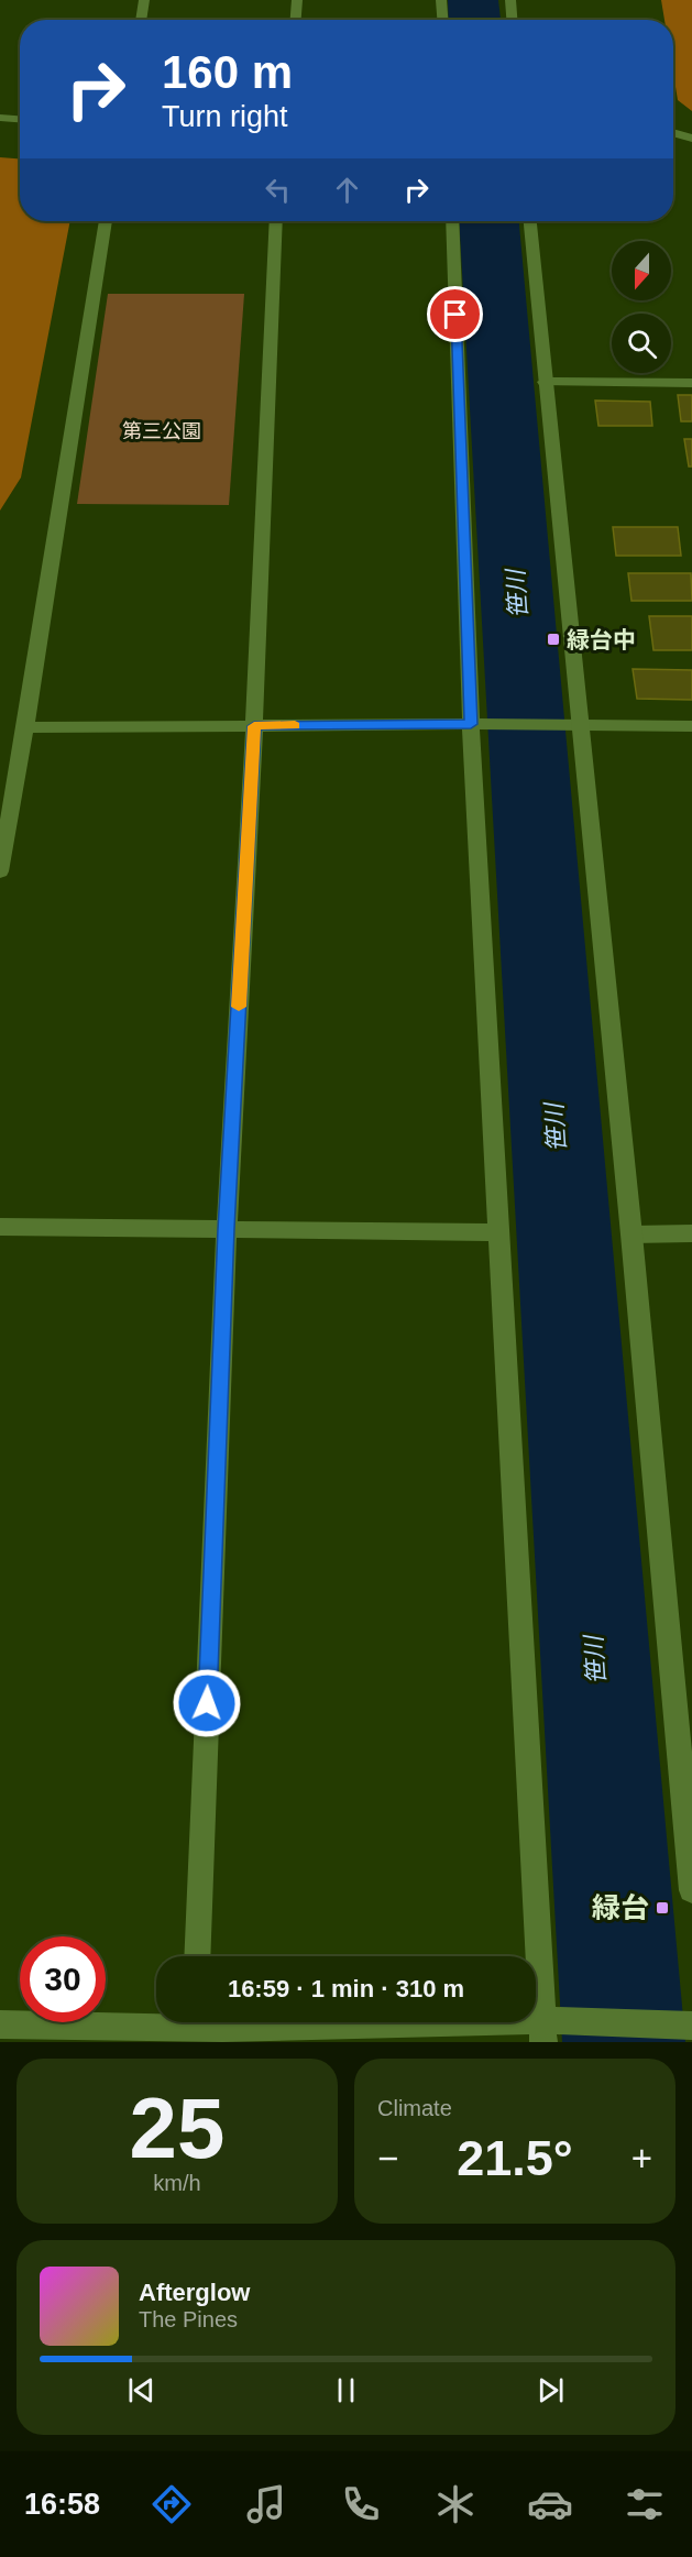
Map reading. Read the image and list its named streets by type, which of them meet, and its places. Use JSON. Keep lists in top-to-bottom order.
{
  "water": ["笹川"],
  "parks": ["第三公園"],
  "places": {
    "transit": ["緑台中", "緑台"]
  },
  "north": "bottom",
  "page": {
    "turn": ["160 m", "Turn right"],
    "limit": "30",
    "trip": "16:59 · 1 min · 310 m",
    "tile": [
      ["25", "km/h"],
      "Climate"
    ],
    "heat": ["−", "21.5°", "+"],
    "song": ["Afterglow", "The Pines"],
    "tabs": "16:58"
  }
}
